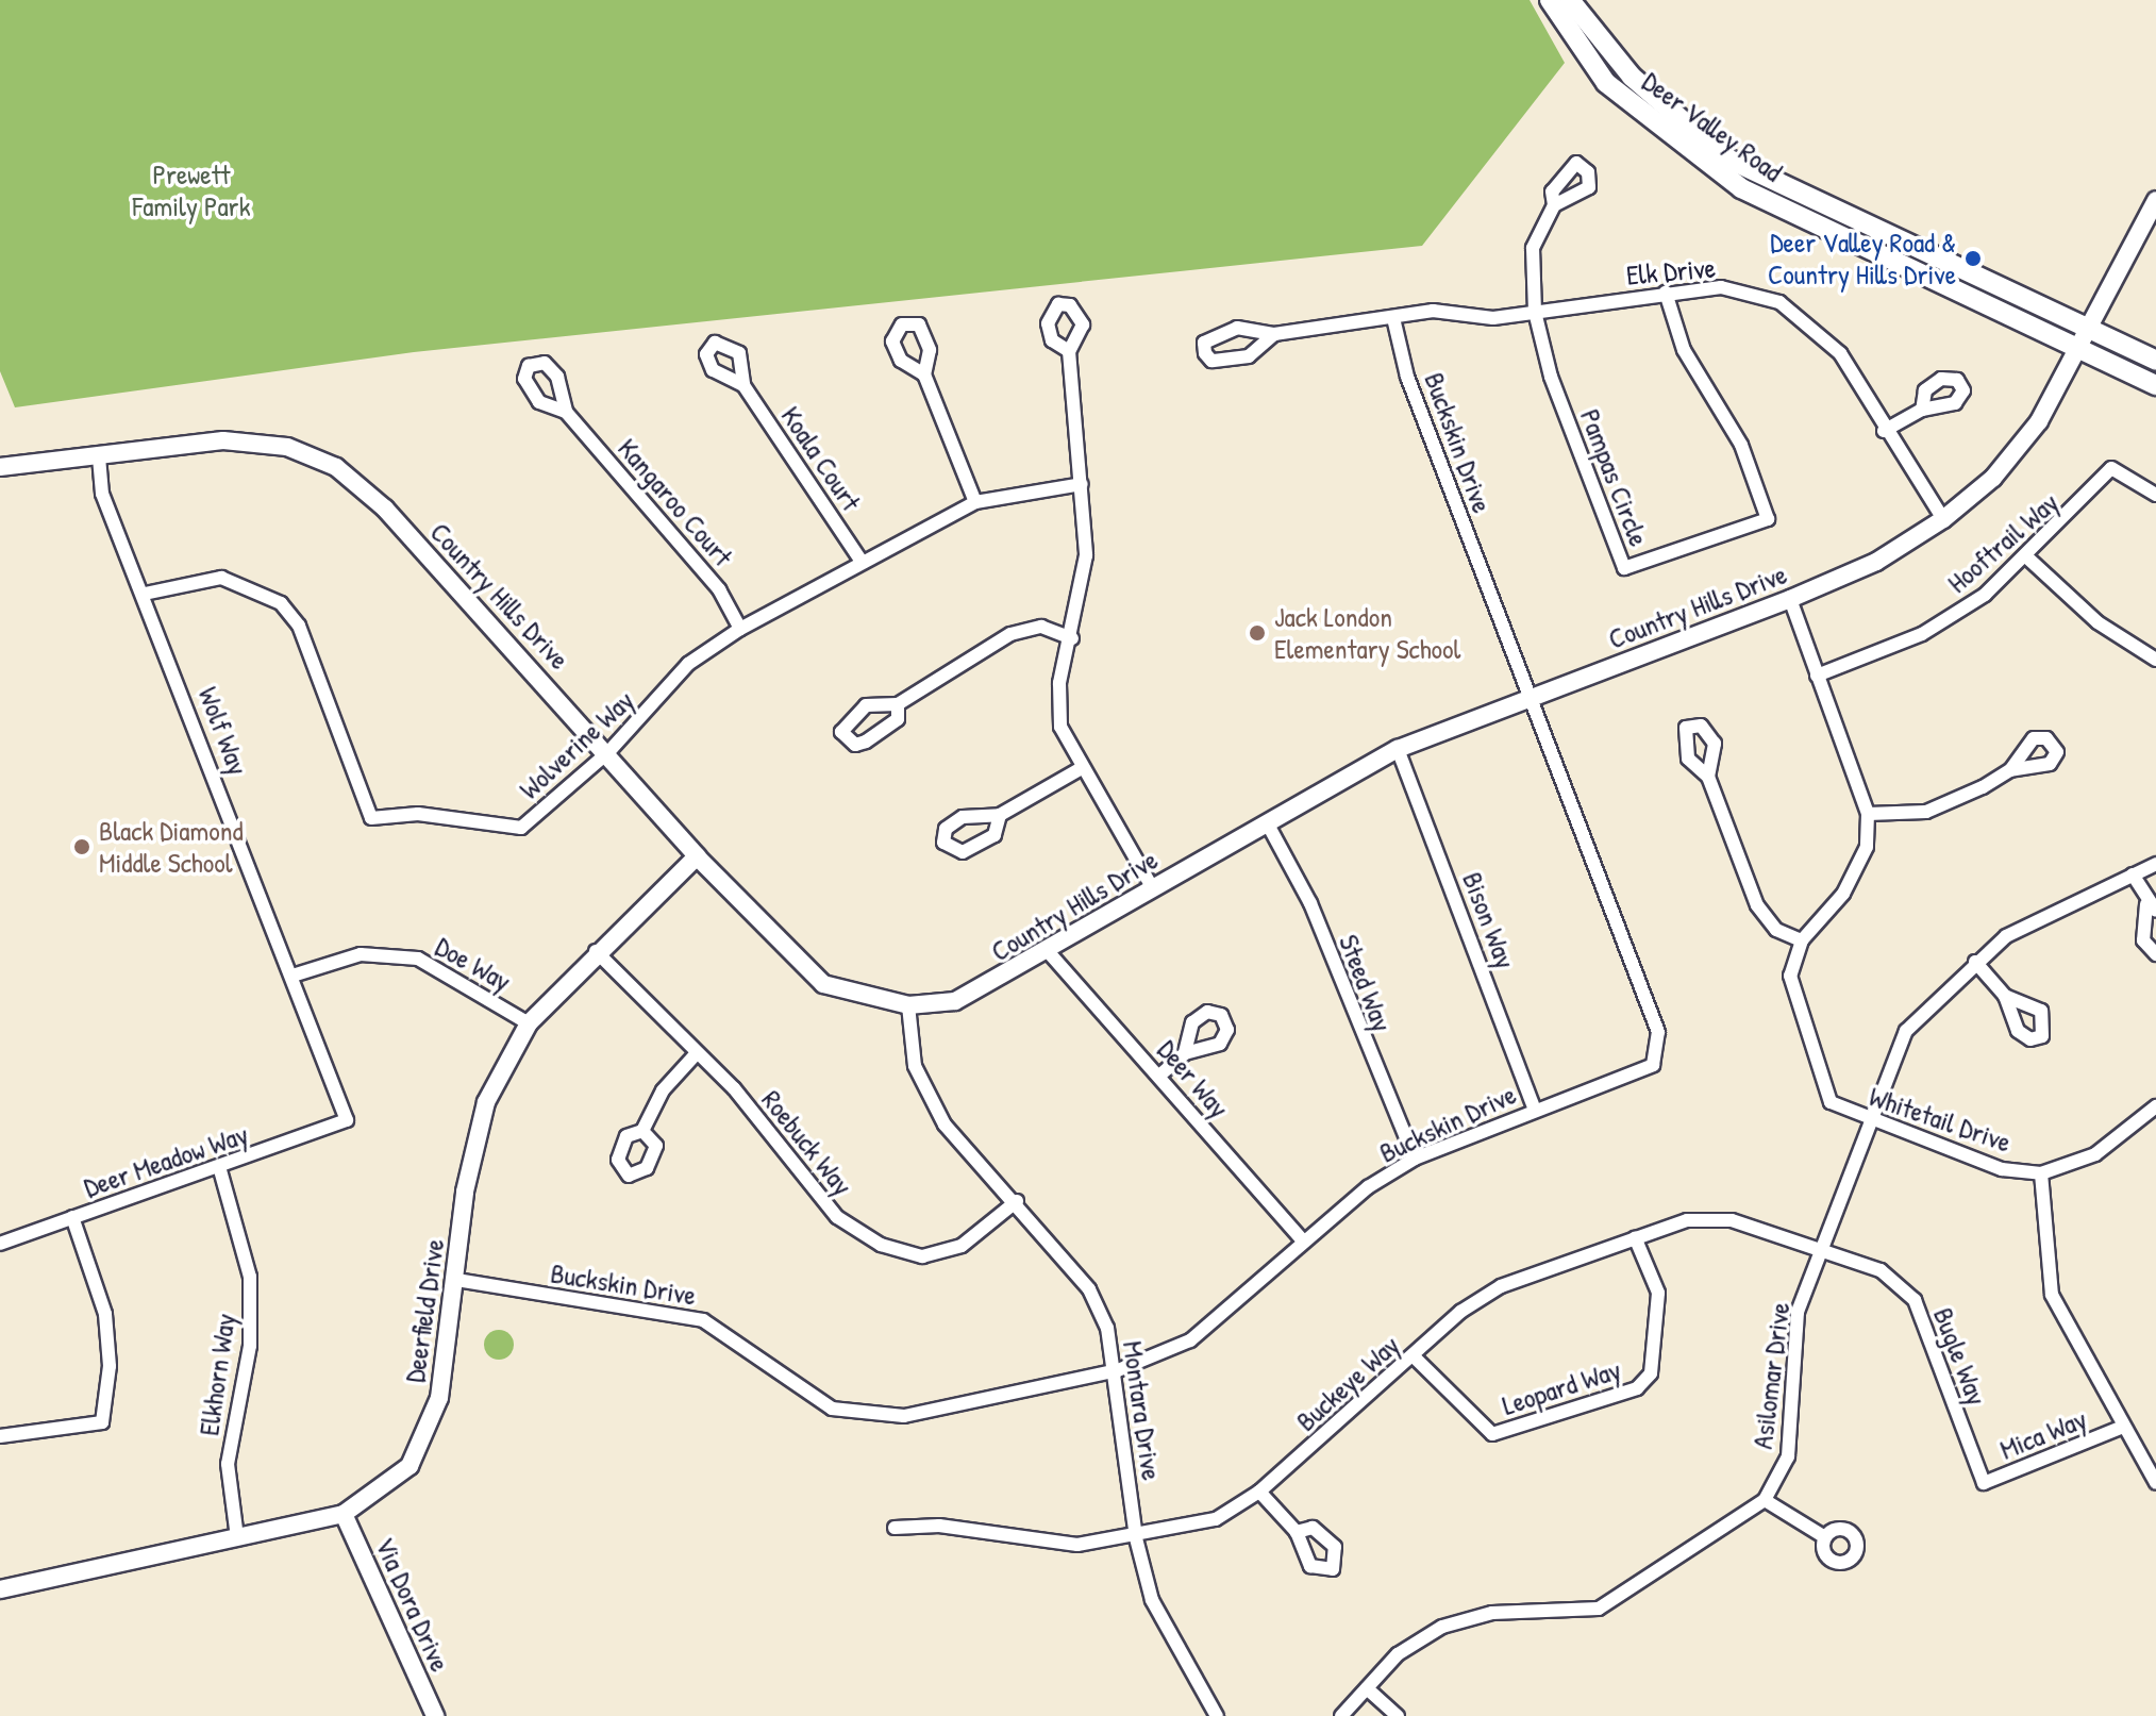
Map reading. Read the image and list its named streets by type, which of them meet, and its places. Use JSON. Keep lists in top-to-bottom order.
{
  "streets": {
    "main road": ["Deer Valley Road"],
    "street": [
      "Elk Drive",
      "Buckskin Drive",
      "Koala Court",
      "Pampas Circle",
      "Kangaroo Court",
      "Hooftrail Way",
      "Country Hills Drive",
      "Wolf Way",
      "Wolverine Way",
      "Bison Way",
      "Doe Way",
      "Steed Way",
      "Deer Way",
      "Whitetail Drive",
      "Roebuck Way",
      "Deer Meadow Way",
      "Deerfield Drive",
      "Bugle Way",
      "Elkhorn Way",
      "Asilomar Drive",
      "Buckeye Way",
      "Leopard Way",
      "Montara Drive",
      "Mica Way",
      "Via Dora Drive"
    ]
  },
  "crossings": [
    ["Deer Valley Road", "Country Hills Drive"],
    ["Elk Drive", "Buckskin Drive"],
    ["Elk Drive", "Pampas Circle"],
    ["Elk Drive", "Country Hills Drive"],
    ["Buckskin Drive", "Country Hills Drive"],
    ["Buckskin Drive", "Bison Way"],
    ["Buckskin Drive", "Steed Way"],
    ["Buckskin Drive", "Deer Way"],
    ["Buckskin Drive", "Deerfield Drive"],
    ["Buckskin Drive", "Montara Drive"],
    ["Koala Court", "Wolverine Way"],
    ["Kangaroo Court", "Wolverine Way"],
    ["Hooftrail Way", "Whitetail Drive"],
    ["Country Hills Drive", "Wolf Way"],
    ["Country Hills Drive", "Wolverine Way"],
    ["Country Hills Drive", "Bison Way"],
    ["Country Hills Drive", "Steed Way"],
    ["Country Hills Drive", "Deer Way"],
    ["Country Hills Drive", "Whitetail Drive"],
    ["Country Hills Drive", "Deerfield Drive"],
    ["Country Hills Drive", "Montara Drive"],
    ["Wolf Way", "Wolverine Way"],
    ["Wolf Way", "Doe Way"],
    ["Wolf Way", "Deer Meadow Way"],
    ["Doe Way", "Deerfield Drive"],
    ["Whitetail Drive", "Asilomar Drive"],
    ["Roebuck Way", "Deerfield Drive"],
    ["Roebuck Way", "Montara Drive"],
    ["Deer Meadow Way", "Elkhorn Way"],
    ["Deerfield Drive", "Elkhorn Way"],
    ["Deerfield Drive", "Via Dora Drive"],
    ["Bugle Way", "Asilomar Drive"],
    ["Bugle Way", "Buckeye Way"],
    ["Bugle Way", "Mica Way"],
    ["Asilomar Drive", "Buckeye Way"],
    ["Buckeye Way", "Leopard Way"],
    ["Buckeye Way", "Montara Drive"]
  ],
  "parks": ["Prewett Family Park"],
  "places": ["Deer Valley Road & Country Hills Drive", "Jack London Elementary School", "Black Diamond Middle School"]
}
